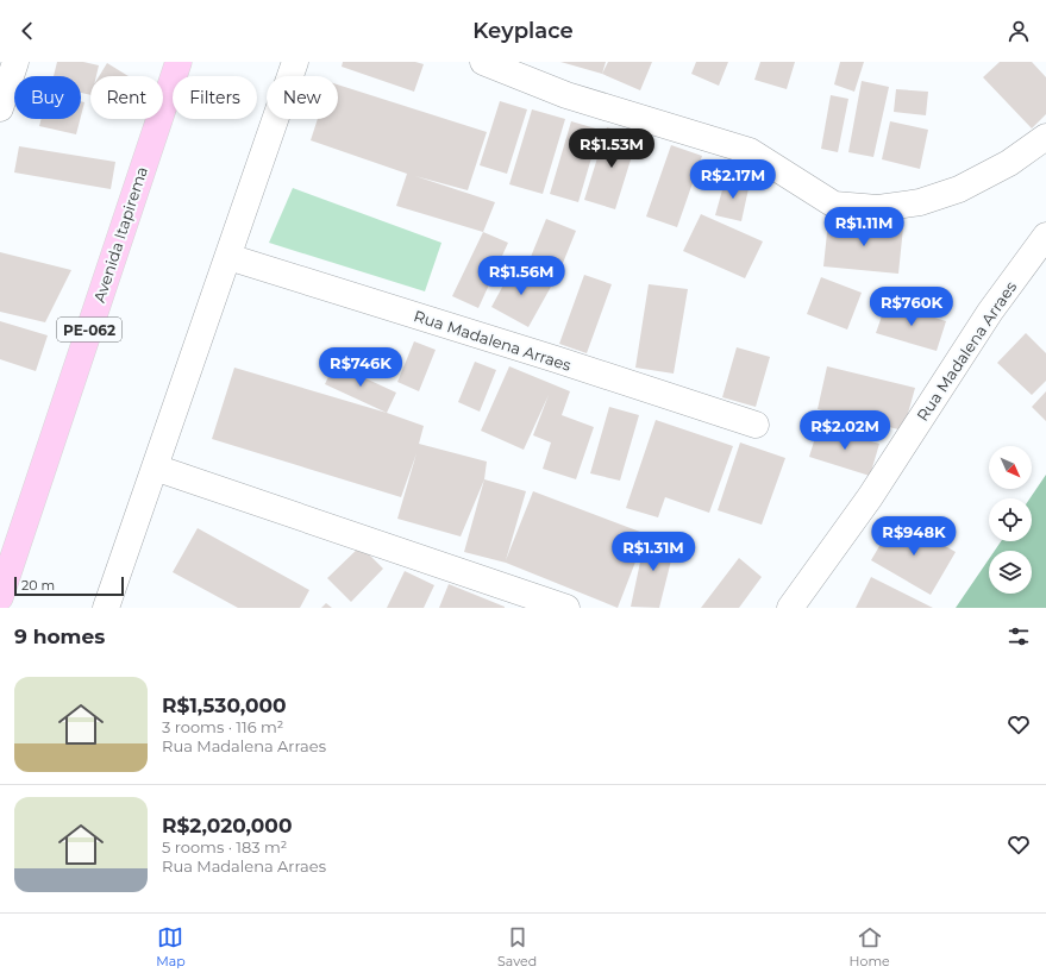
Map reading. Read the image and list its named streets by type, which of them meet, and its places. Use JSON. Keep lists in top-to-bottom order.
{
  "streets": {
    "main road": ["Avenida Itapirema", "PE-062"],
    "street": ["Rua Madalena Arraes"]
  },
  "scale_bar": "20 m",
  "north": "bottom right",
  "page": {
    "header": "Keyplace",
    "chip": [
      "Buy",
      "Rent",
      "Filters",
      "New"
    ],
    "price": [
      "R$1.53M",
      "R$2.17M",
      "R$1.11M",
      "R$1.56M",
      "R$760K",
      "R$746K",
      "R$2.02M",
      "R$948K",
      "R$1.31M"
    ],
    "scale": "20 m",
    "heading": "9 homes",
    "list": [
      {
        "name": "R$1,530,000",
        "note": "3 rooms · 116 m² · Rua Madalena Arraes"
      },
      {
        "name": "R$2,020,000",
        "note": "5 rooms · 183 m² · Rua Madalena Arraes"
      }
    ],
    "tabs": ["Map", "Saved", "Home"]
  }
}
